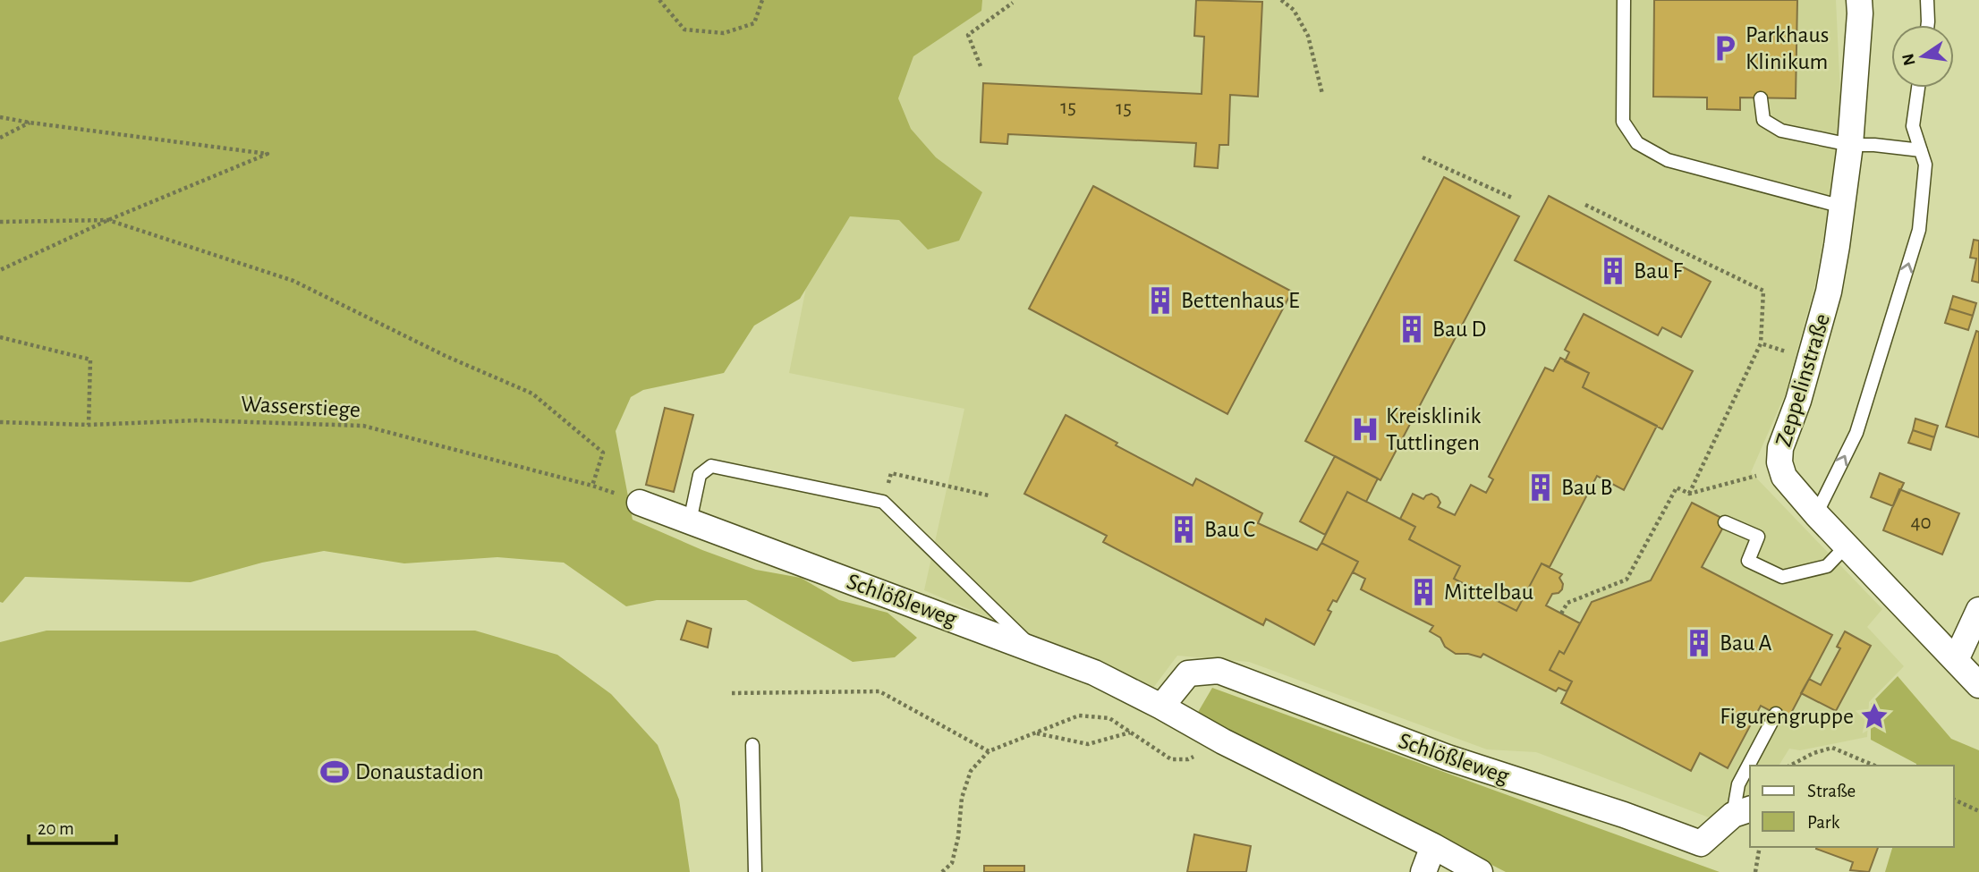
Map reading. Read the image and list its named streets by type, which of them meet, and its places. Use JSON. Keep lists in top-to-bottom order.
{
  "streets": {
    "street": ["Zeppelinstraße", "Schlößleweg"],
    "path": ["Wasserstiege"]
  },
  "places": {
    "parking": ["Parkhaus Klinikum"],
    "building": [
      "Bau F",
      "Bettenhaus E",
      "Bau D",
      "Bau B",
      "Bau C",
      "Mittelbau",
      "Bau A"
    ],
    "hospital": ["Kreisklinik Tuttlingen"],
    "place": ["Figurengruppe"],
    "sports": ["Donaustadion"]
  },
  "house_numbers": ["15", "15", "40"],
  "legend": ["Straße", "Park"],
  "scale_bar": "20 m",
  "north": "left"
}
